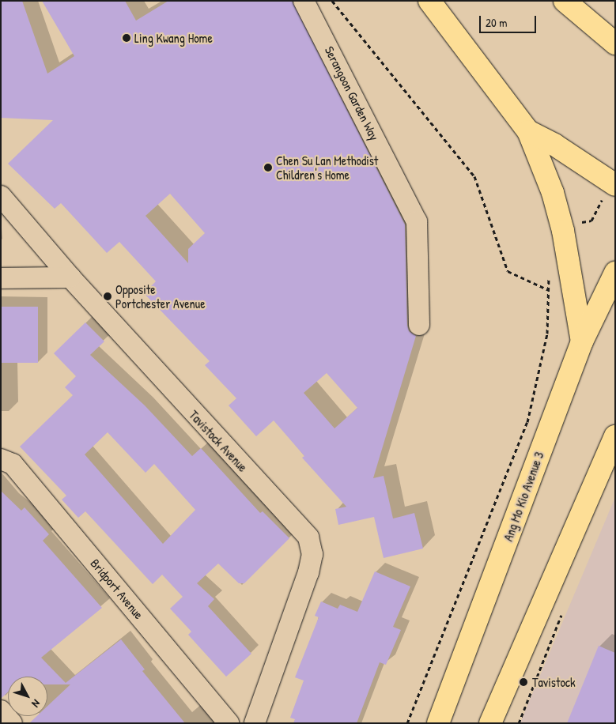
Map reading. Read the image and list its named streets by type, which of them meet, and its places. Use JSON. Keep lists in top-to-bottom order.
{
  "streets": {
    "highway": ["Ang Mo Kio Avenue 3"],
    "street": ["Serangoon Garden Way", "Tavistock Avenue", "Bridport Avenue"]
  },
  "places": [
    "Ling Kwang Home",
    "Chen Su Lan Methodist Children's Home",
    "Opposite Portchester Avenue",
    "Tavistock"
  ],
  "scale_bar": "20 m",
  "north": "bottom right"
}
